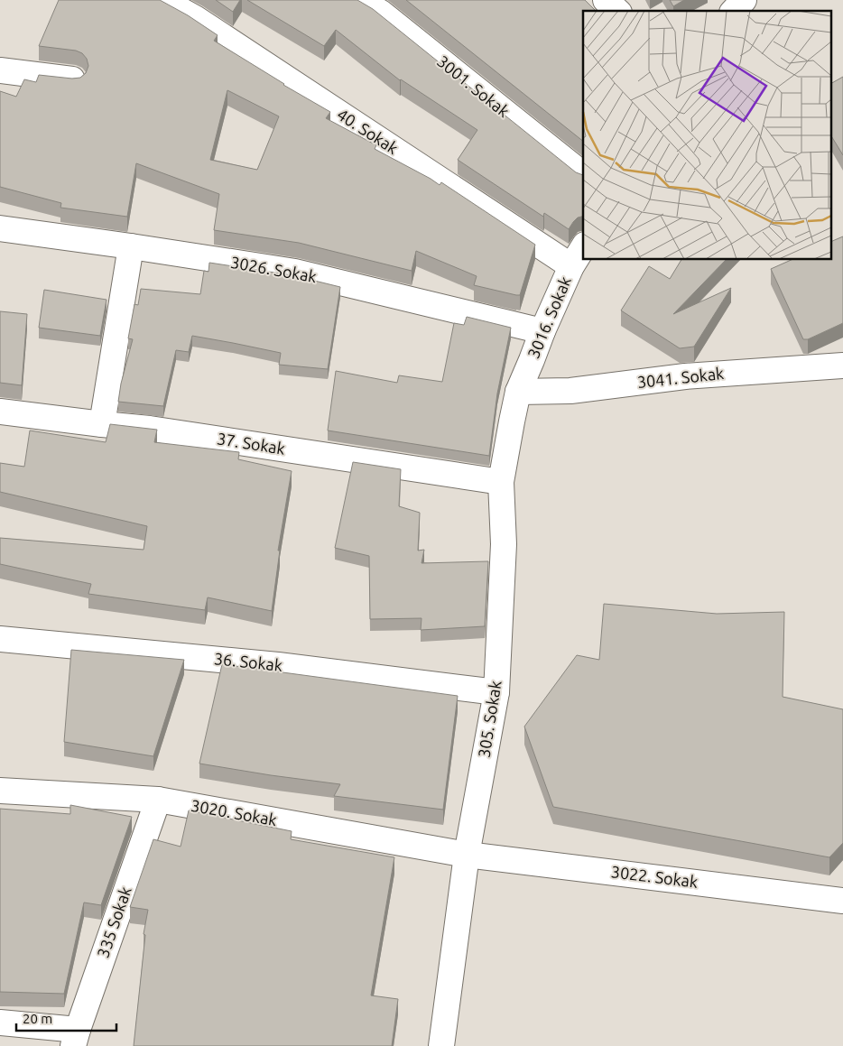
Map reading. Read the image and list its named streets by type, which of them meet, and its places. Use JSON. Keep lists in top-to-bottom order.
{
  "streets": {
    "street": [
      "3001. Sokak",
      "40. Sokak",
      "3026. Sokak",
      "3016. Sokak",
      "3041. Sokak",
      "37. Sokak",
      "36. Sokak",
      "305. Sokak",
      "3020. Sokak",
      "3022. Sokak",
      "335 Sokak"
    ]
  },
  "crossings": [
    ["40. Sokak", "3016. Sokak"],
    ["3026. Sokak", "3016. Sokak"],
    ["3016. Sokak", "3041. Sokak"],
    ["3016. Sokak", "305. Sokak"],
    ["3041. Sokak", "305. Sokak"],
    ["37. Sokak", "305. Sokak"],
    ["36. Sokak", "305. Sokak"],
    ["305. Sokak", "3020. Sokak"],
    ["305. Sokak", "3022. Sokak"],
    ["3020. Sokak", "3022. Sokak"],
    ["3020. Sokak", "335 Sokak"]
  ],
  "scale_bar": "20 m"
}
